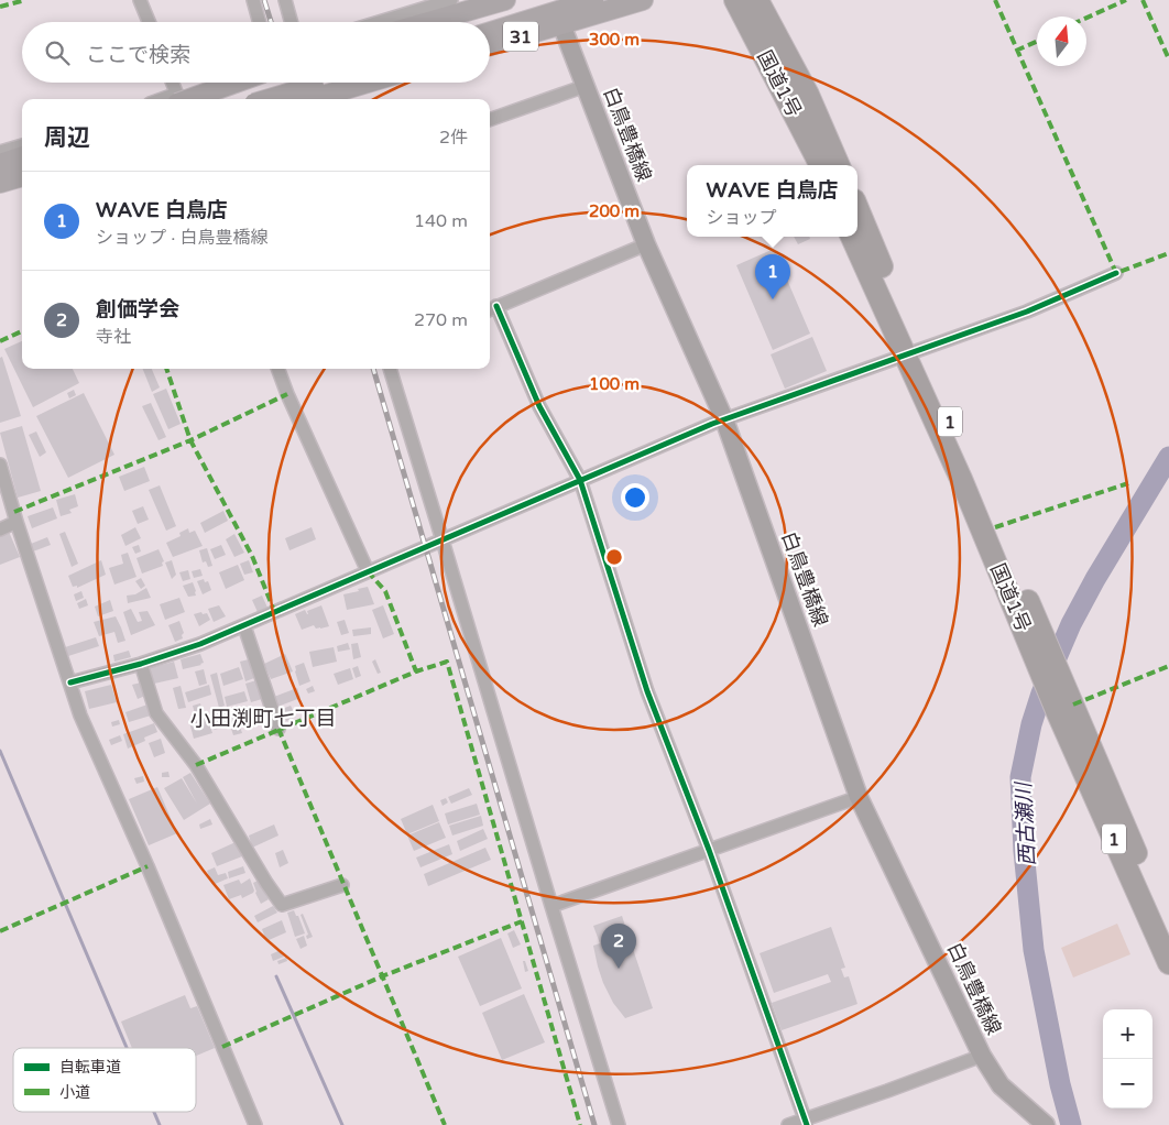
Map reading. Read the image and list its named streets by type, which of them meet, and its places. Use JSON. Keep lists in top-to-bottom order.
{
  "streets": {
    "highway": ["国道1号", "1"],
    "main road": ["31", "白鳥豊橋線"]
  },
  "crossings": [
    ["31", "白鳥豊橋線"]
  ],
  "districts": ["小田渕町七丁目"],
  "water": ["西古瀬川"],
  "legend": ["自転車道", "小道"],
  "north": "top",
  "page": {
    "search": "ここで検索",
    "heading": ["周辺", "2件"],
    "popup": ["WAVE 白鳥店", "ショップ"],
    "list": [
      {
        "mark": "1",
        "name": "WAVE 白鳥店",
        "note": "ショップ · 白鳥豊橋線",
        "value": "140 m"
      },
      {
        "mark": "2",
        "name": "創価学会",
        "note": "寺社",
        "value": "270 m"
      }
    ],
    "pins": ["1", "2"],
    "map_buttons": ["+", "−"]
  },
  "rings": ["300 m", "200 m", "100 m"]
}
